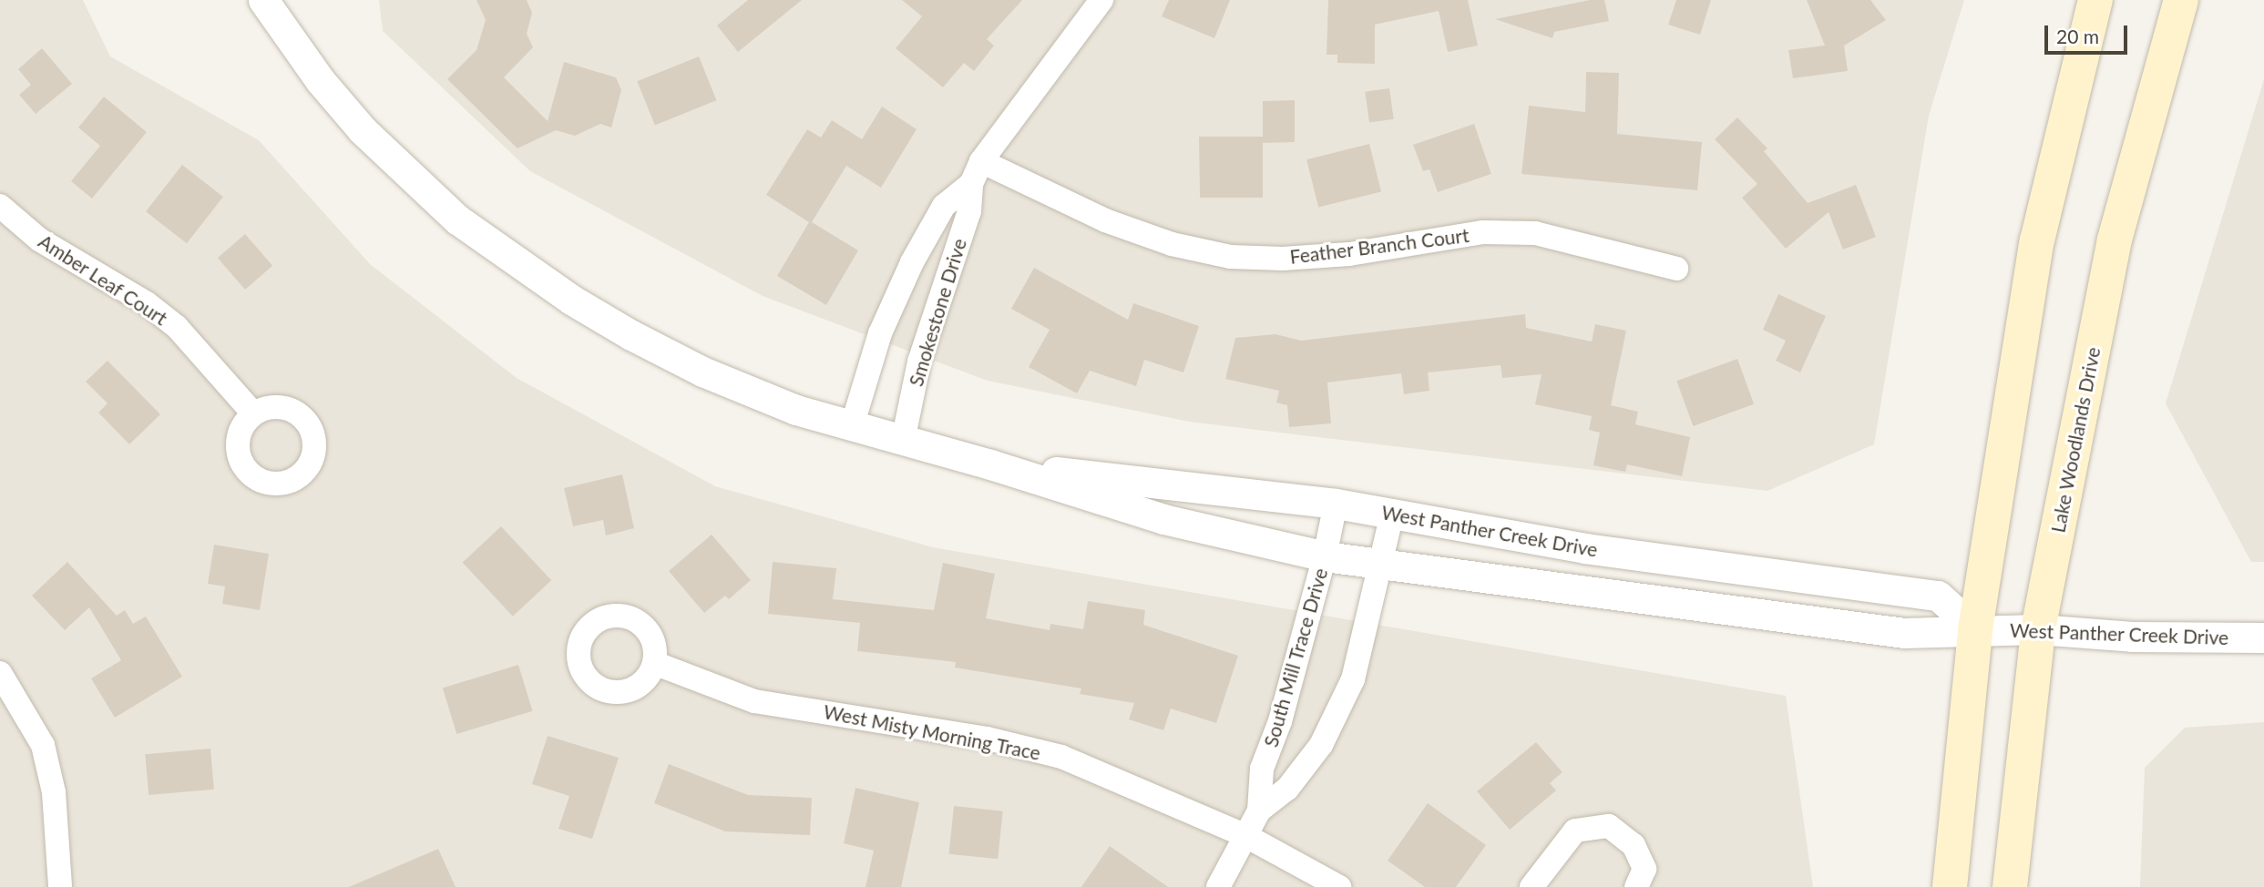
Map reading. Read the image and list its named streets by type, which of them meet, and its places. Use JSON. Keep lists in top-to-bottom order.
{
  "streets": {
    "main road": ["Lake Woodlands Drive"],
    "street": [
      "Feather Branch Court",
      "Amber Leaf Court",
      "Smokestone Drive",
      "West Panther Creek Drive",
      "South Mill Trace Drive",
      "West Misty Morning Trace"
    ]
  },
  "crossings": [
    ["Feather Branch Court", "Smokestone Drive"],
    ["Smokestone Drive", "West Panther Creek Drive"],
    ["Lake Woodlands Drive", "West Panther Creek Drive"],
    ["West Panther Creek Drive", "South Mill Trace Drive"],
    ["South Mill Trace Drive", "West Misty Morning Trace"]
  ],
  "scale_bar": "20 m"
}
